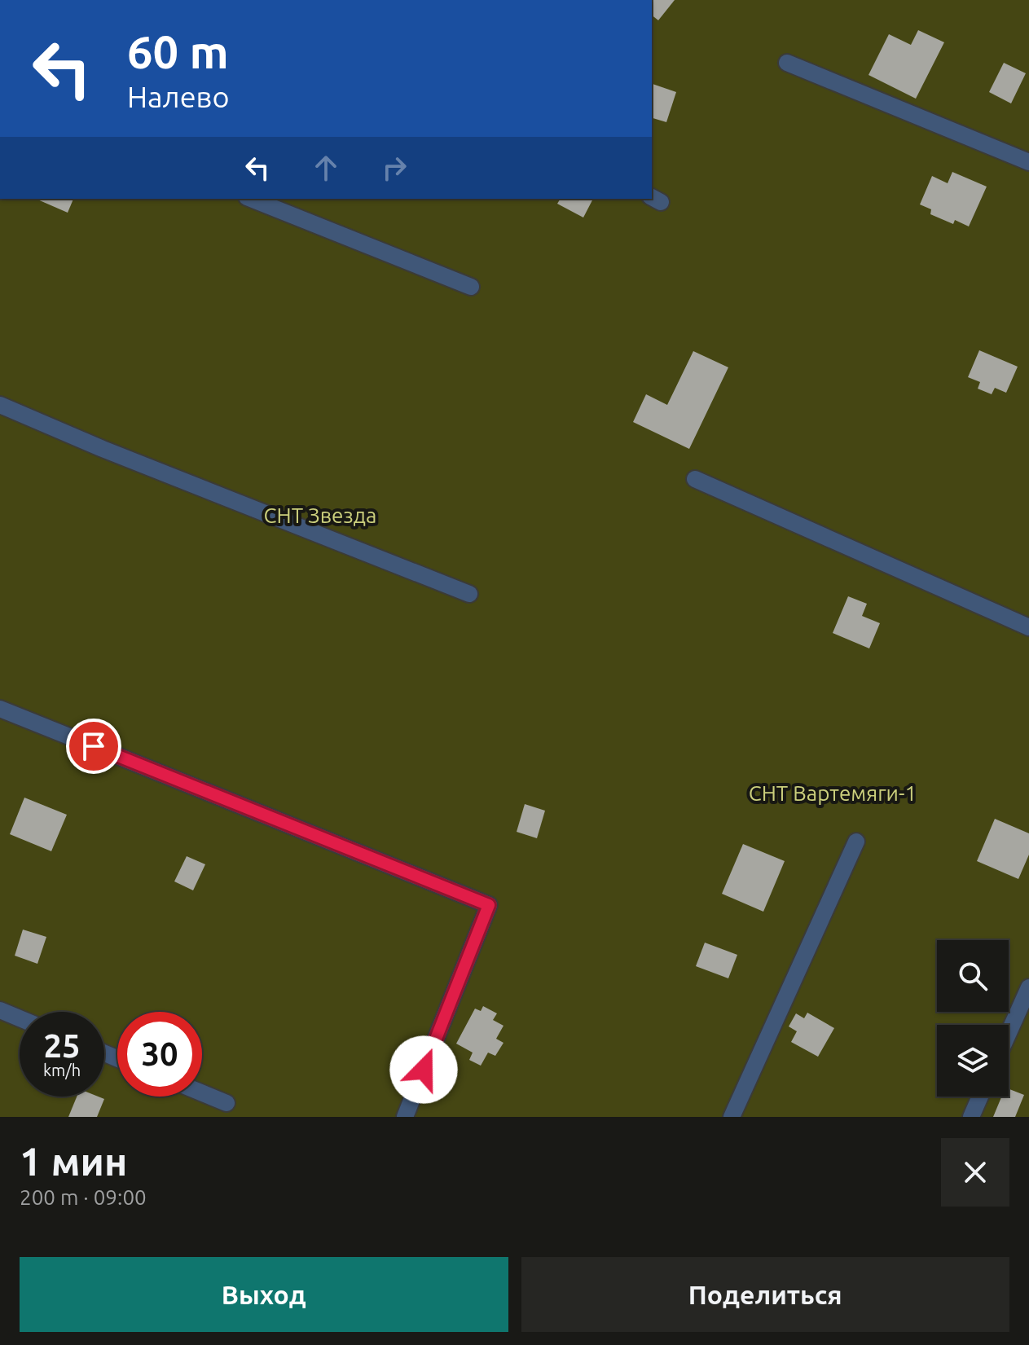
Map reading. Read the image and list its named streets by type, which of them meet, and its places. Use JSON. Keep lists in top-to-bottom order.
{
  "parks": ["СНТ Звезда", "СНТ Вартемяги-1"],
  "page": {
    "turn": ["60 m", "Налево"],
    "speed": "25 km/h",
    "limit": "30",
    "heading": ["1 мин", "200 m · 09:00"],
    "buttons": ["Выход", "Поделиться"]
  }
}
